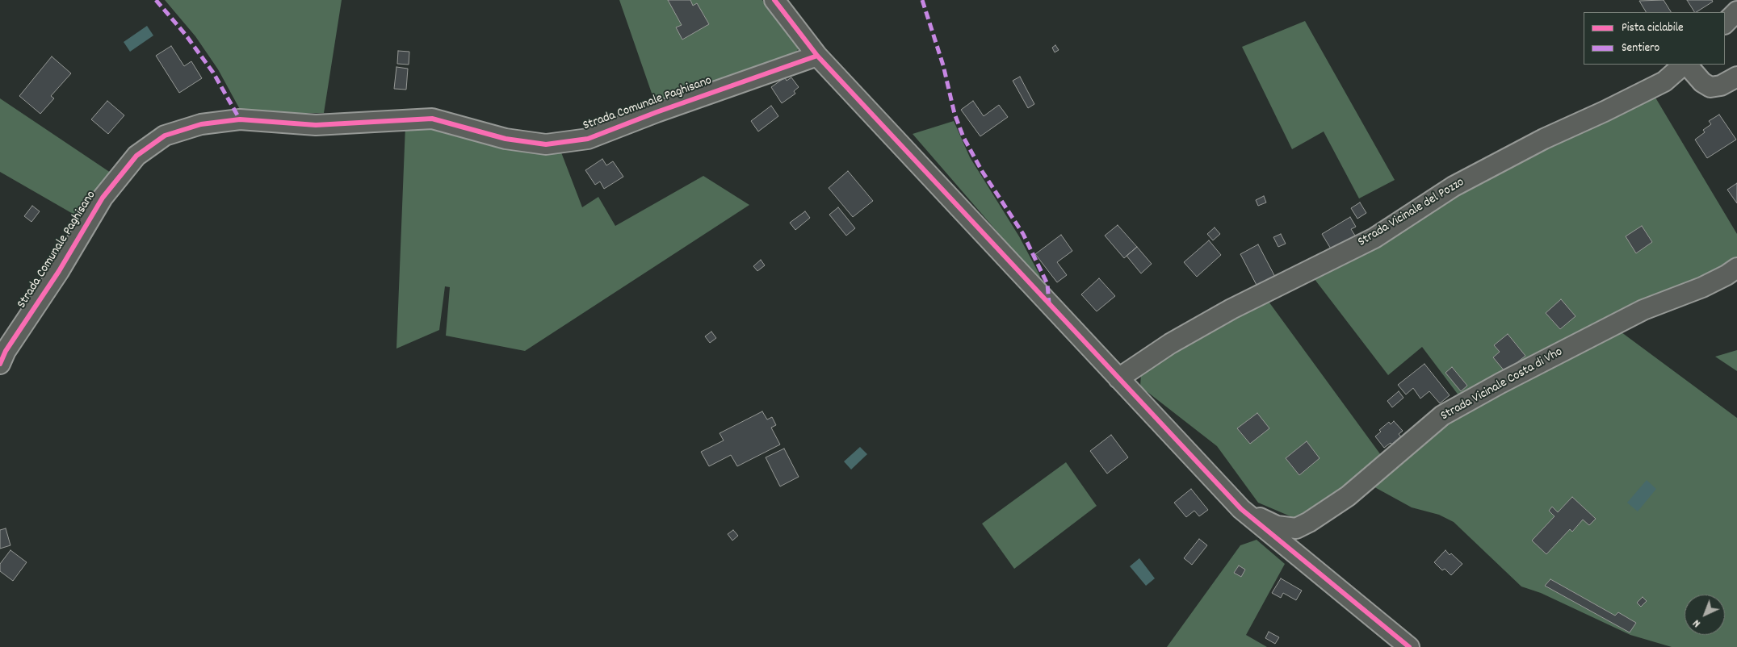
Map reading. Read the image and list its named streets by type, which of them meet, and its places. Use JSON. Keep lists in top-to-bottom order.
{
  "streets": {
    "street": ["Strada Comunale Paghisano", "Strada Vicinale del Pozzo", "Strada Vicinale Costa di Vho"]
  },
  "legend": ["Pista ciclabile", "Sentiero"],
  "north": "bottom left"
}
